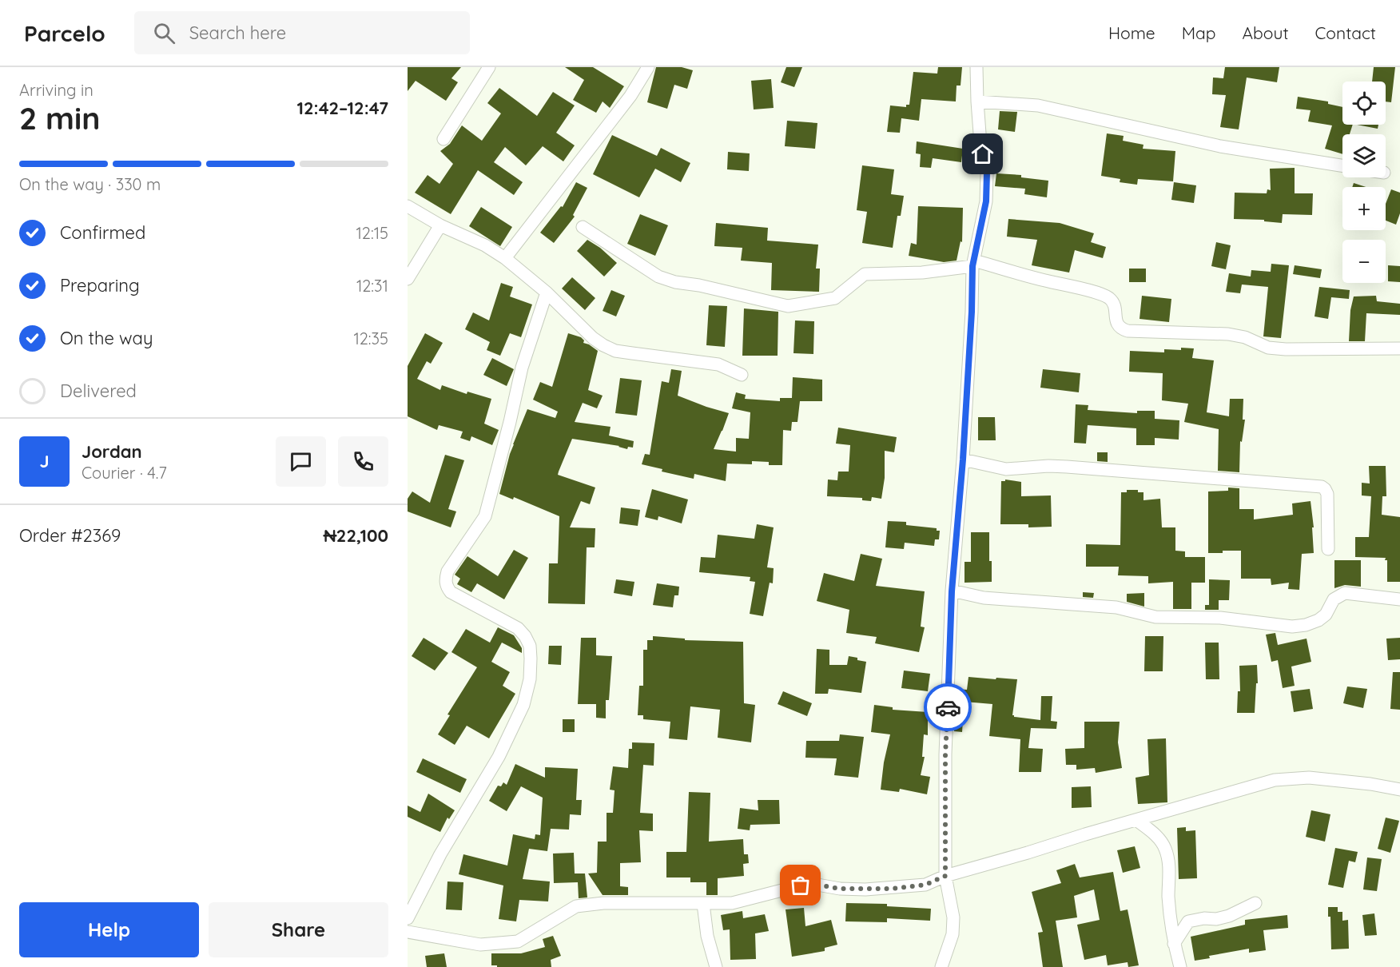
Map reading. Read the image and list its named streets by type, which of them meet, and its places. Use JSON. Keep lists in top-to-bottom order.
{
  "page": {
    "header": "Parcelo",
    "search": "Search here",
    "nav": [
      "Home",
      "Map",
      "About",
      "Contact"
    ],
    "heading": ["2 min", "Arriving in", "12:42–12:47"],
    "panel": [
      "Jordan",
      "Courier · 4.7",
      "Order #2369",
      "₦22,100"
    ],
    "map_buttons": ["+", "−"],
    "bar": "On the way · 330 m",
    "list": [
      ["Confirmed", "12:15"],
      ["Preparing", "12:31"],
      ["On the way", "12:35"],
      "Delivered"
    ],
    "round": "J",
    "buttons": ["Help", "Share"]
  }
}
